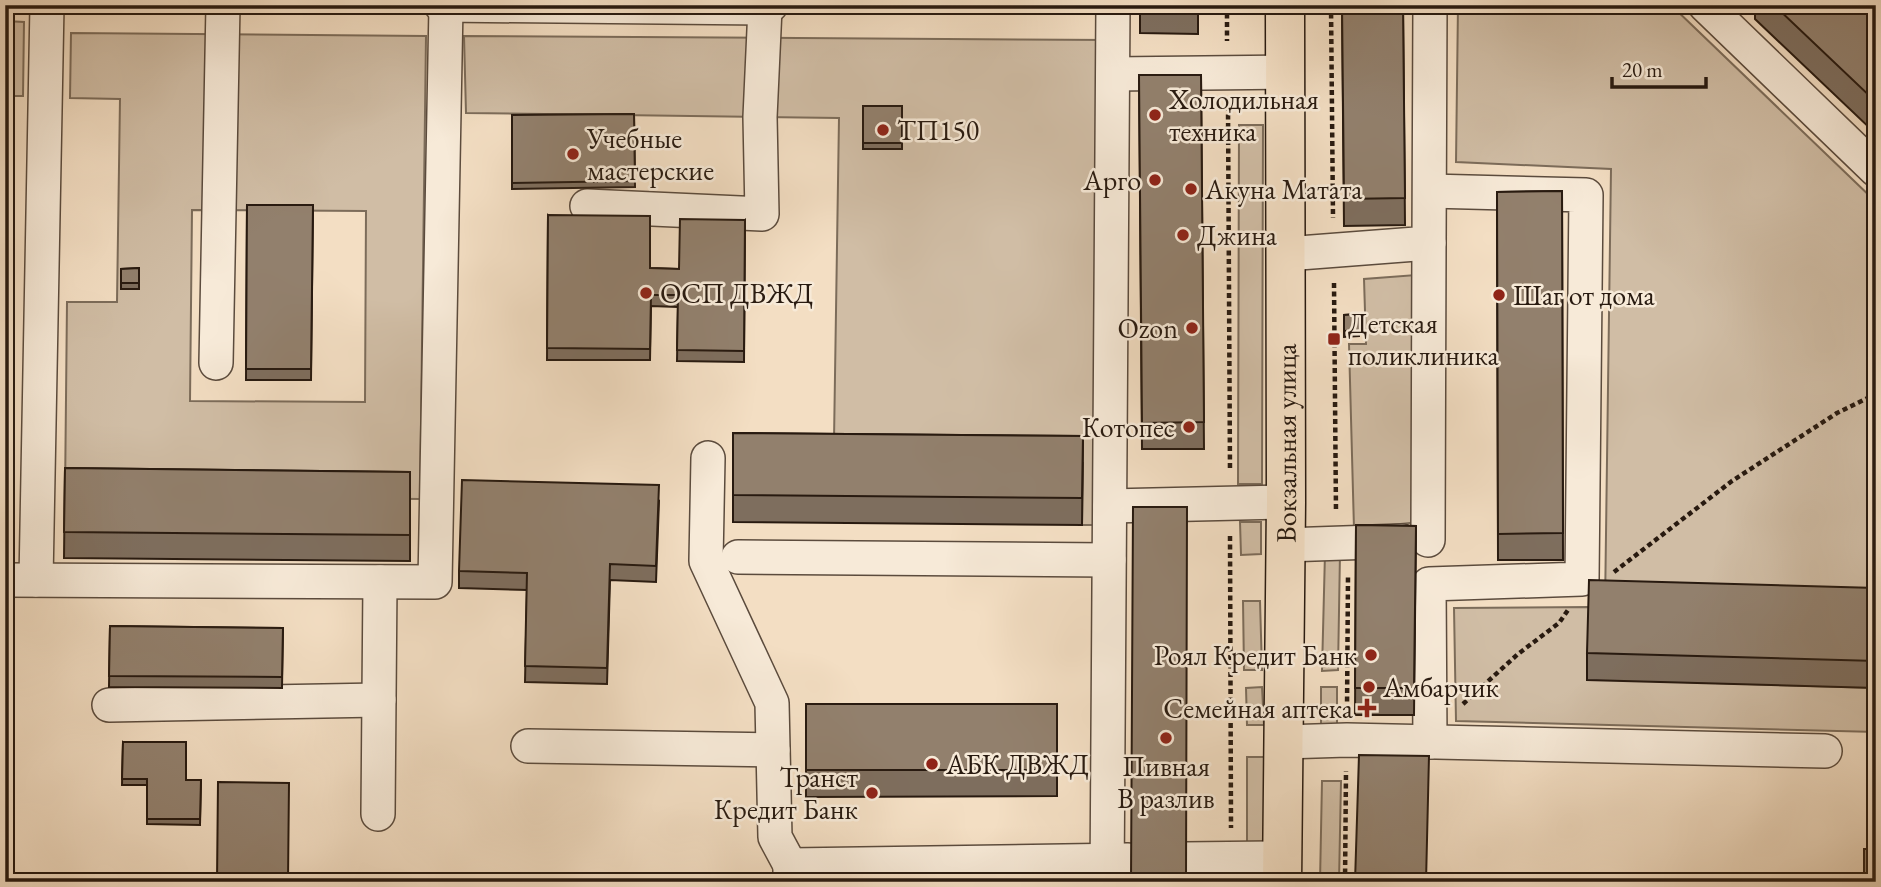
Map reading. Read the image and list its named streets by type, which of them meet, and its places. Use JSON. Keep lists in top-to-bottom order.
{
  "streets": {
    "main road": ["Вокзальная улица"]
  },
  "places": {
    "other": [
      "Холодильная техника",
      "ТП150",
      "Учебные мастерские",
      "Арго",
      "Акуна Матата",
      "Джина",
      "ОСП ДВЖД",
      "Шаг от дома",
      "Ozon",
      "Котопес",
      "Роял Кредит Банк",
      "Амбарчик",
      "Пивная В разлив",
      "АБК ДВЖД",
      "Транст Кредит Банк"
    ],
    "transit": ["Детская поликлиника"],
    "health": ["Семейная аптека"]
  },
  "scale_bar": "20 m"
}
